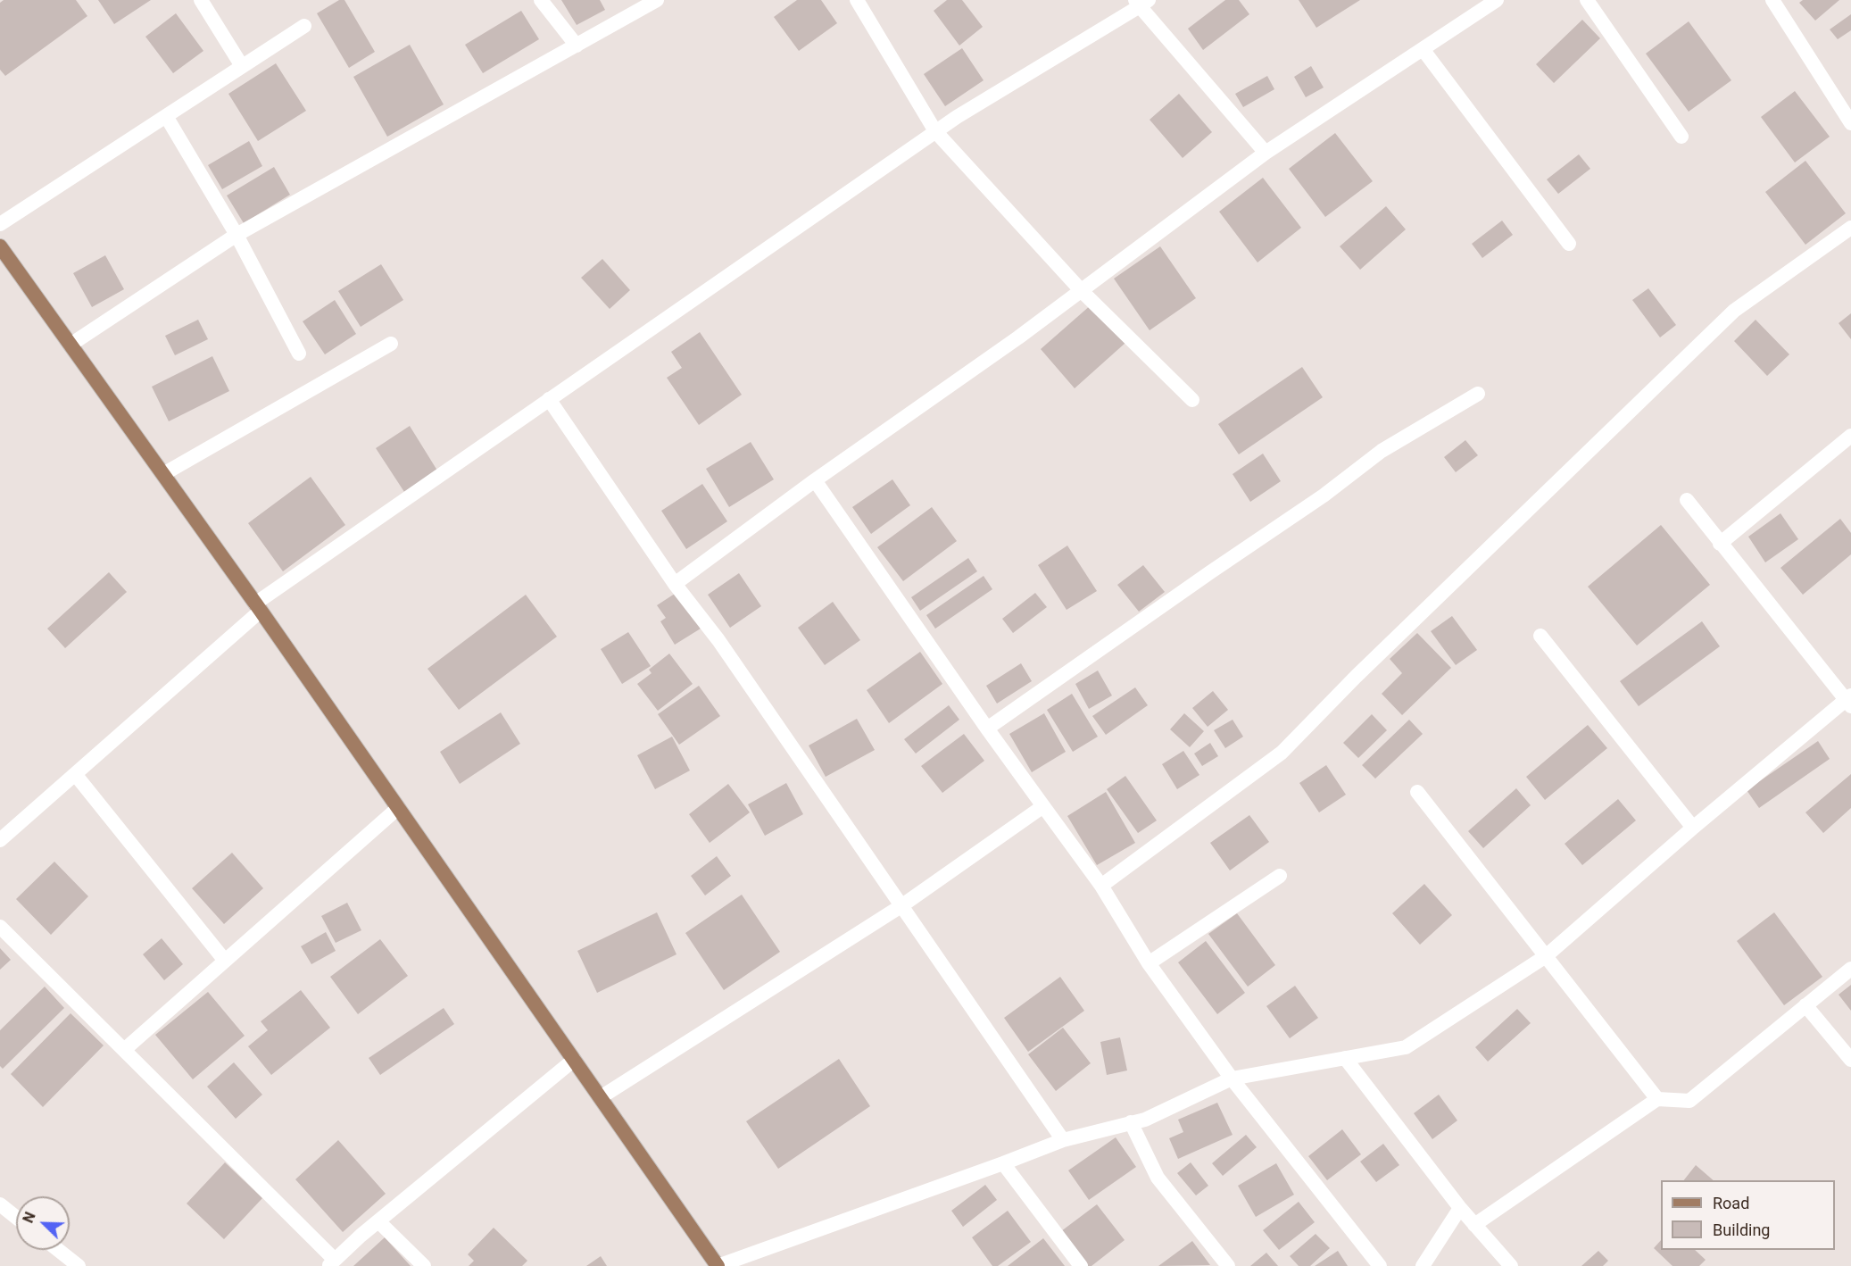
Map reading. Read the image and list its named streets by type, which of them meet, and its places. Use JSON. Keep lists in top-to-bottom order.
{
  "legend": ["Road", "Building"],
  "north": "top left"
}
